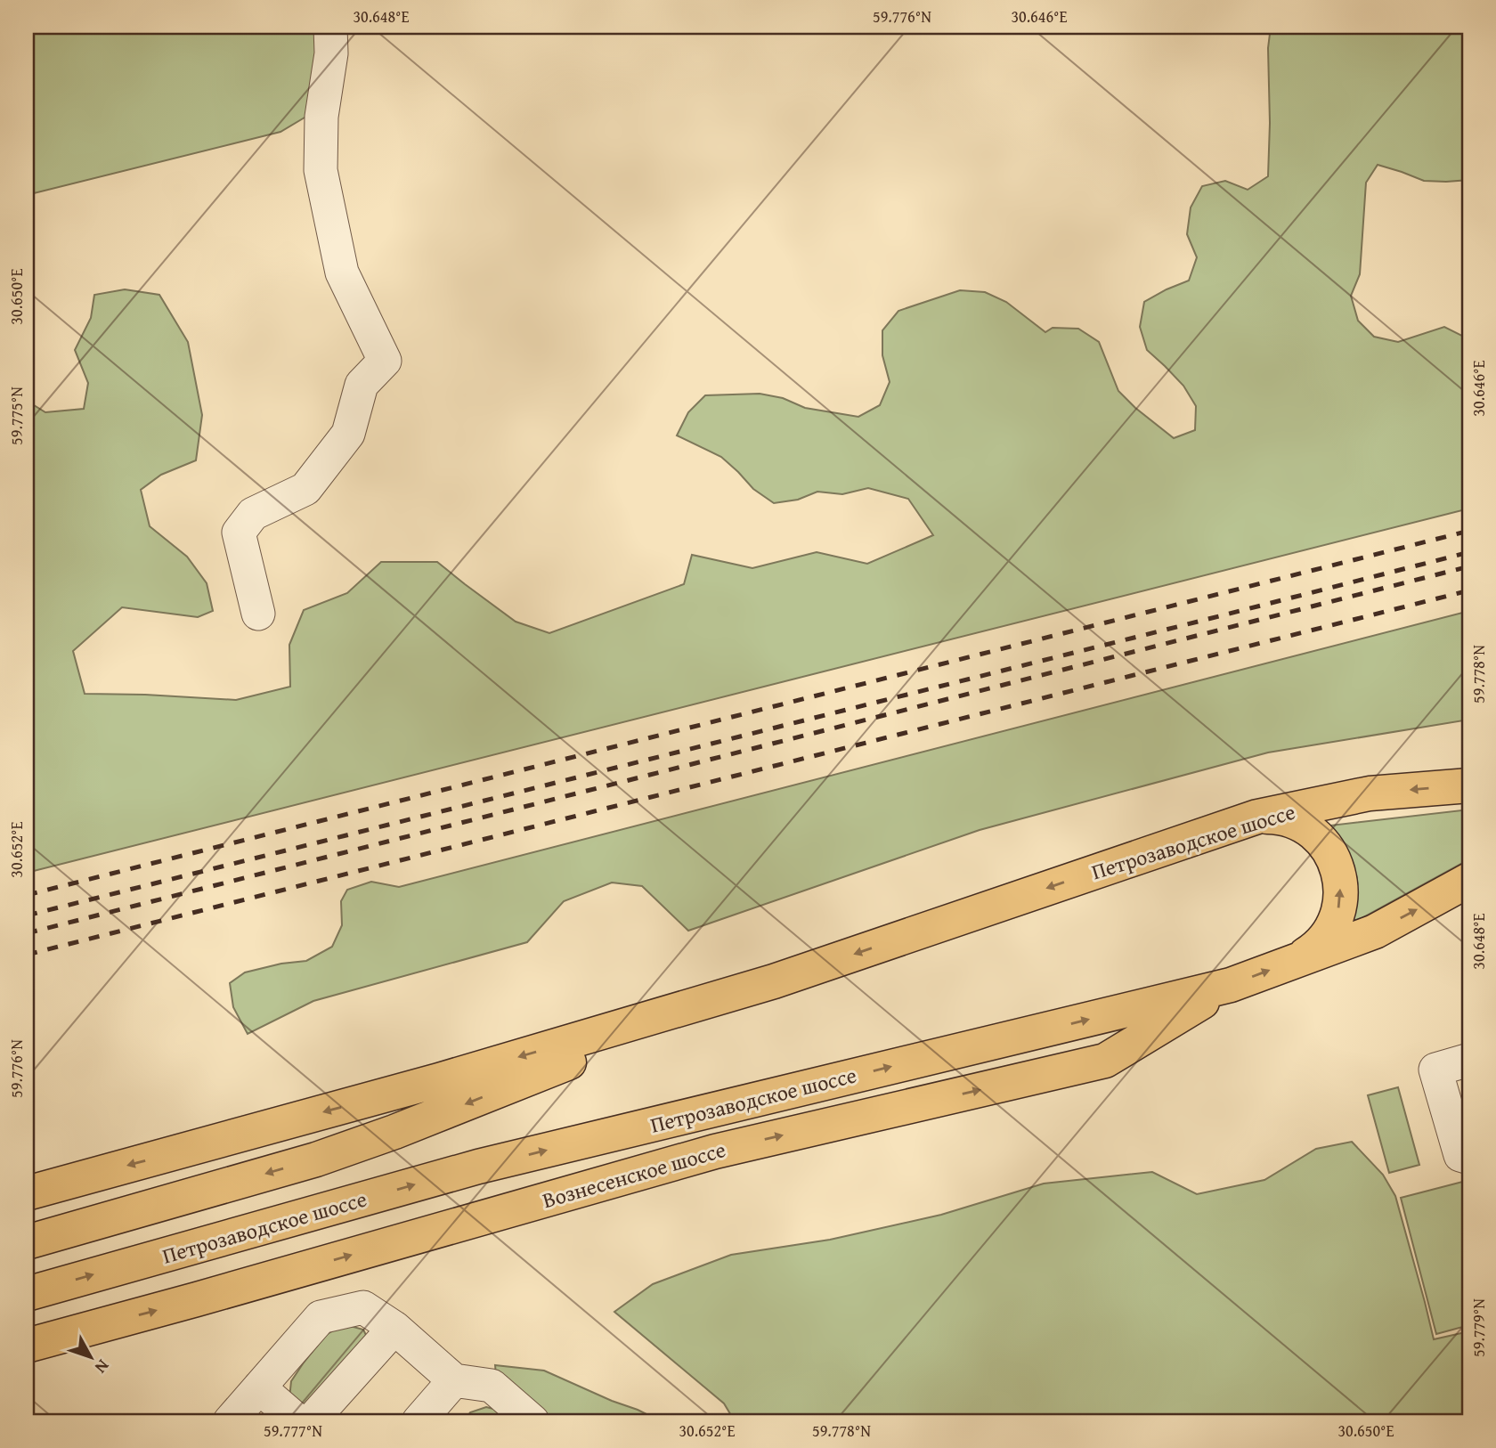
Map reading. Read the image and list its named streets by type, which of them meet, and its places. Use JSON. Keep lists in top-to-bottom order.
{
  "streets": {
    "main road": ["Петрозаводское шоссе", "Вознесенское шоссе"]
  },
  "crossings": [
    ["Петрозаводское шоссе", "Вознесенское шоссе"]
  ],
  "north": "bottom right",
  "coordinates": [
    "30.648°E",
    "59.776°N",
    "30.646°E",
    "30.650°E",
    "59.775°N",
    "59.778°N",
    "30.652°E",
    "59.779°N",
    "59.777°N"
  ]
}
